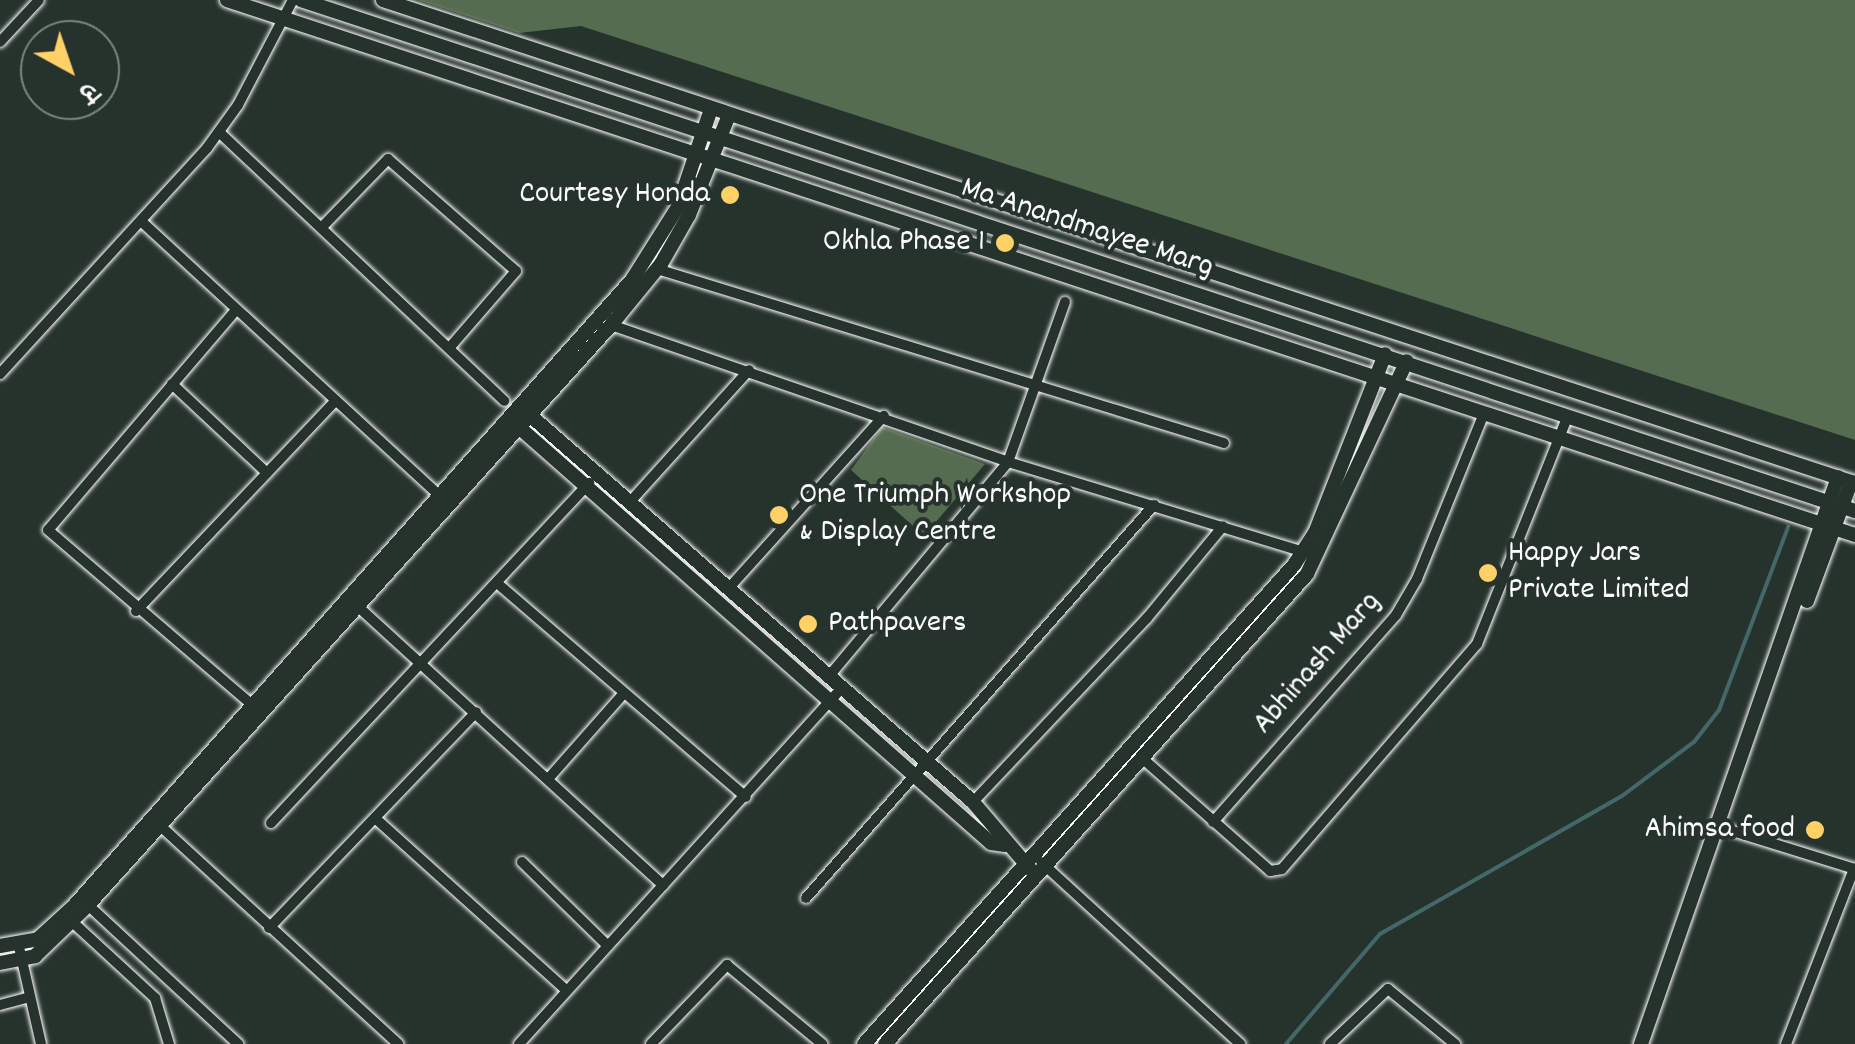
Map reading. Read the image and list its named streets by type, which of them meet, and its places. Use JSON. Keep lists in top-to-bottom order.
{
  "streets": {
    "street": ["Ma Anandmayee Marg", "Abhinash Marg"]
  },
  "places": [
    "Courtesy Honda",
    "Okhla Phase 1",
    "One Triumph Workshop & Display Centre",
    "Happy Jars Private Limited",
    "Pathpavers",
    "Ahimsa food"
  ],
  "north": "bottom right"
}
